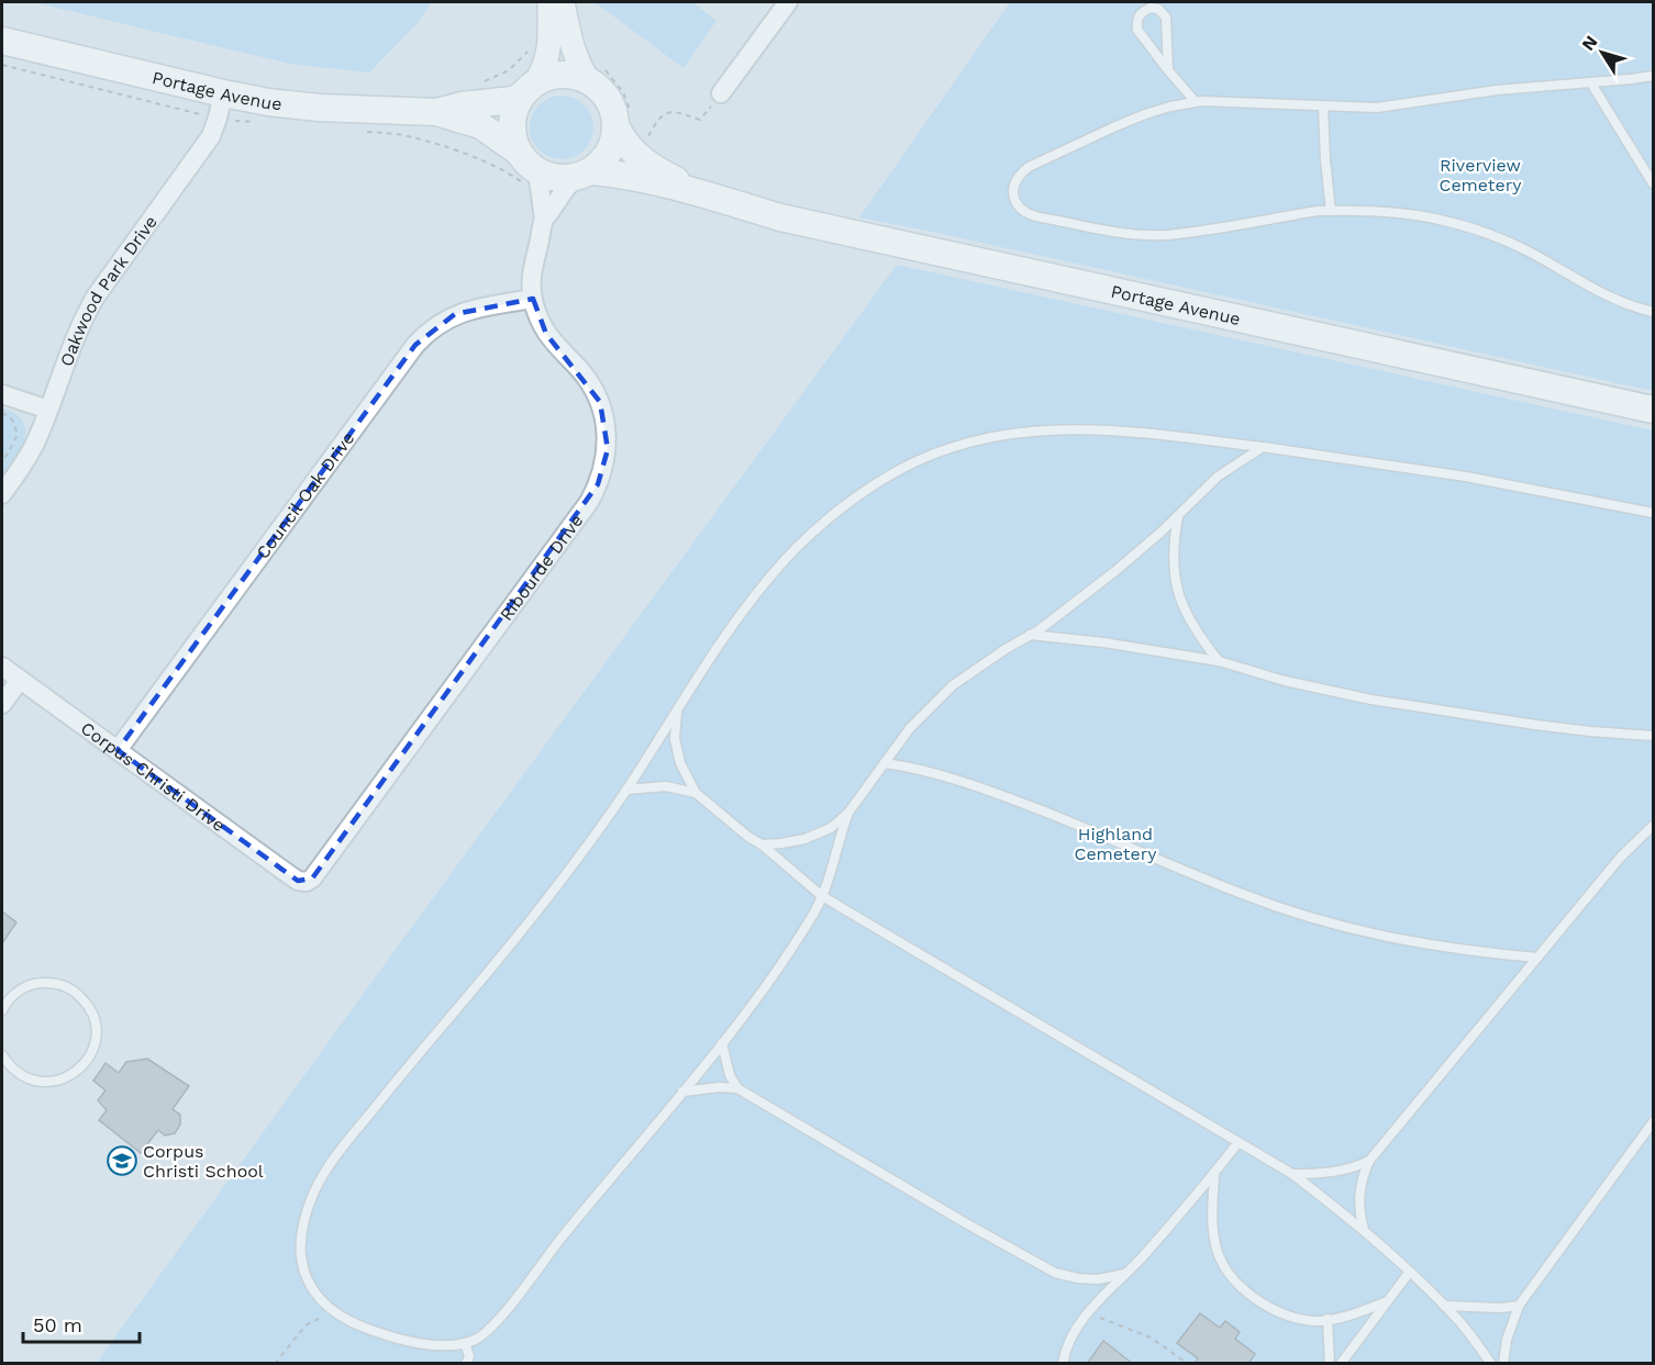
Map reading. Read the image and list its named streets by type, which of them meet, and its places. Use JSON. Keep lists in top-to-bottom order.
{
  "streets": {
    "main road": ["Portage Avenue"],
    "street": [
      "Oakwood Park Drive",
      "Council Oak Drive",
      "Ribourde Drive",
      "Corpus Christi Drive"
    ]
  },
  "crossings": [
    ["Portage Avenue", "Oakwood Park Drive"],
    ["Portage Avenue", "Ribourde Drive"],
    ["Council Oak Drive", "Ribourde Drive"],
    ["Council Oak Drive", "Corpus Christi Drive"],
    ["Ribourde Drive", "Corpus Christi Drive"]
  ],
  "parks": ["Riverview Cemetery", "Highland Cemetery"],
  "places": {
    "school or university": ["Corpus Christi School"]
  },
  "scale_bar": "50 m",
  "north": "top left"
}
